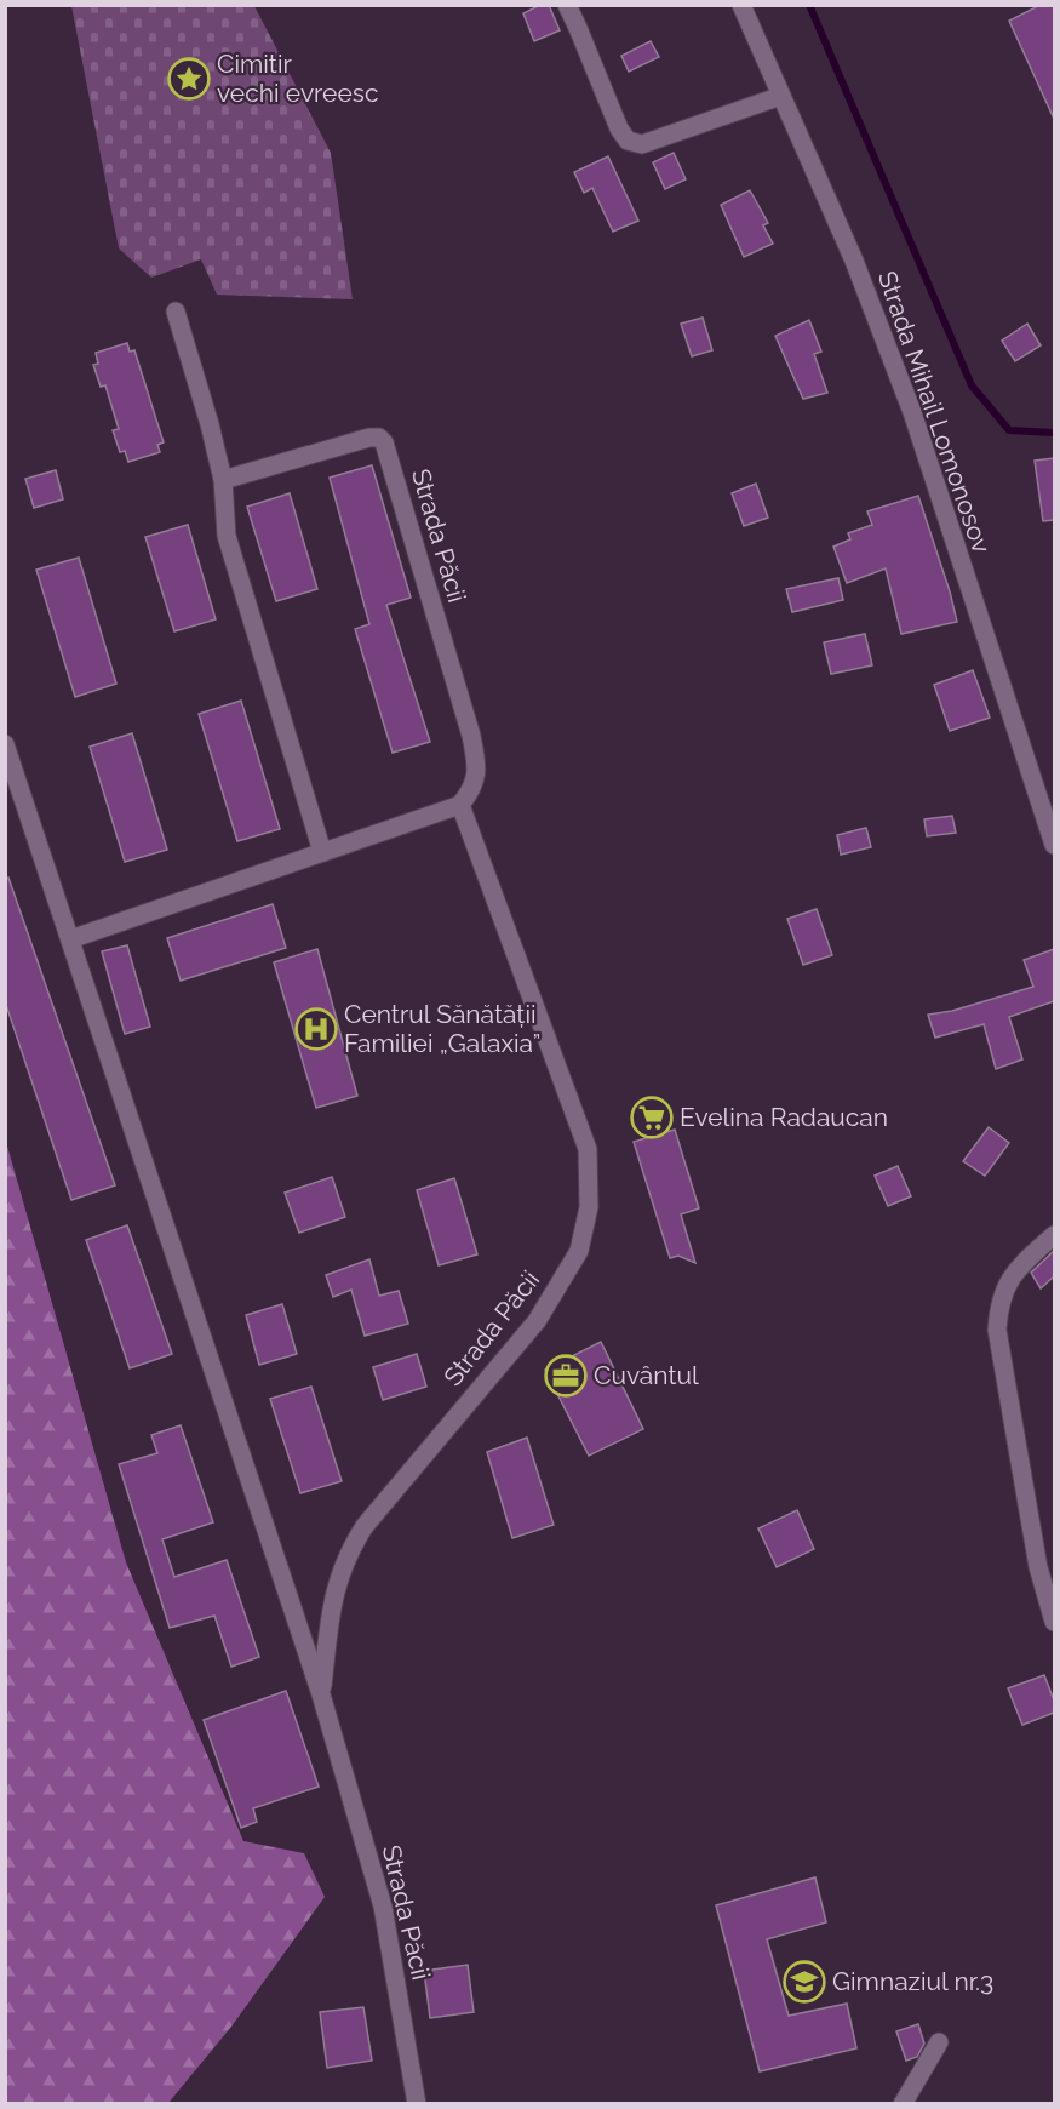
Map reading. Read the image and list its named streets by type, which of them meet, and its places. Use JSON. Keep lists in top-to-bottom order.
{
  "streets": {
    "street": ["Strada Mihail Lomonosov", "Strada Păcii"]
  },
  "places": {
    "place": ["Cimitir vechi evreesc"],
    "hospital": ["Centrul Sănătății Familiei „Galaxia”"],
    "supermarket": ["Evelina Radaucan"],
    "office": ["Cuvântul"],
    "school or university": ["Gimnaziul nr.3"]
  }
}
